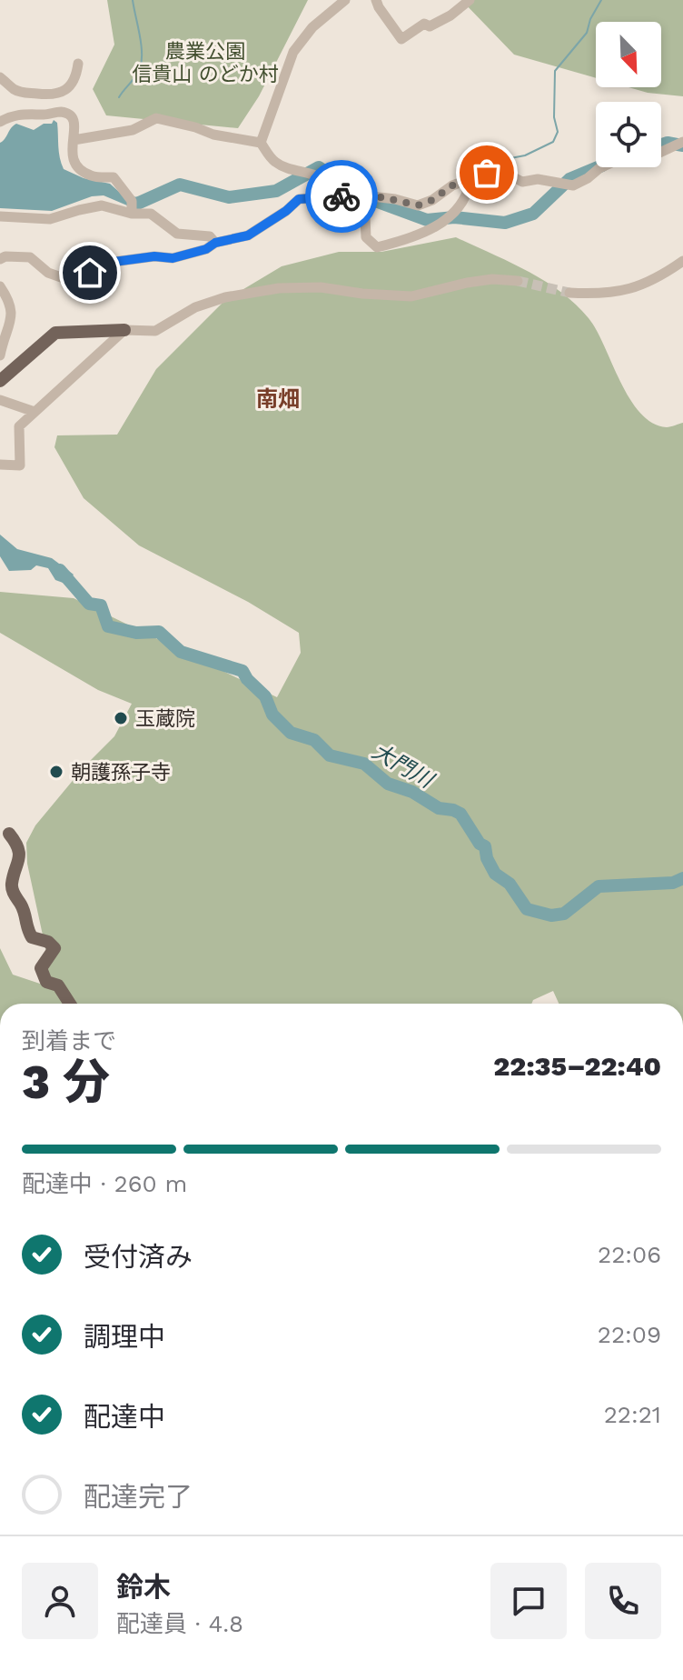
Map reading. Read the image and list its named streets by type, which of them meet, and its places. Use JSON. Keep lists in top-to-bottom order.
{
  "districts": ["南畑"],
  "water": ["大門川"],
  "parks": ["農業公園 信貴山 のどか村"],
  "places": ["玉蔵院", "朝護孫子寺"],
  "north": "bottom right",
  "page": {
    "heading": ["3 分", "到着まで", "22:35–22:40"],
    "panel": ["鈴木", "配達員 · 4.8"],
    "bar": "配達中 · 260 m",
    "list": [
      ["受付済み", "22:06"],
      ["調理中", "22:09"],
      ["配達中", "22:21"],
      "配達完了"
    ]
  }
}
